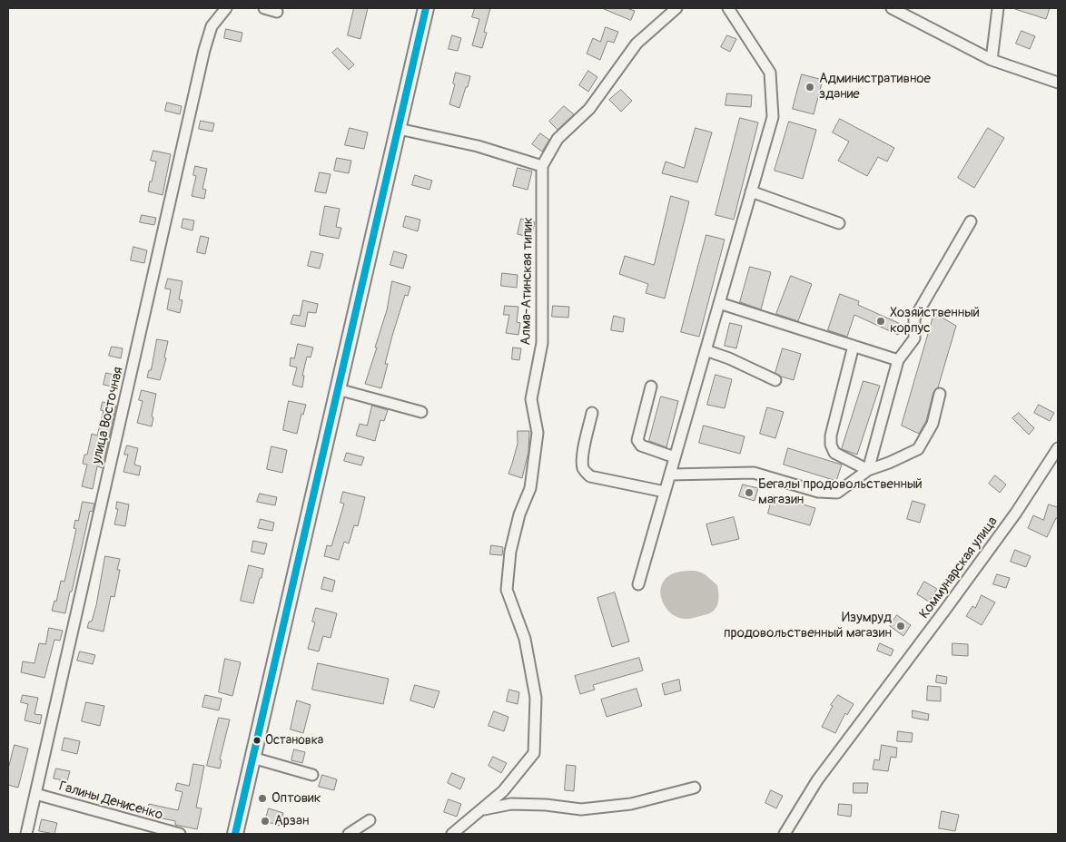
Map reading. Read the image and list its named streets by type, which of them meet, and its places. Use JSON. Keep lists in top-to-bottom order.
{
  "streets": {
    "street": [
      "Алма-Атинская типик",
      "улица Восточная",
      "Коммунарская улица",
      "Галины Денисенко"
    ]
  },
  "crossings": [
    ["улица Восточная", "Галины Денисенко"]
  ],
  "places": [
    "Административное здание",
    "Хозяйственный корпус",
    "Бегалы продовольственный магазин",
    "Изумруд продовольственный магазин",
    "Остановка",
    "Оптовик",
    "Арзан"
  ]
}
